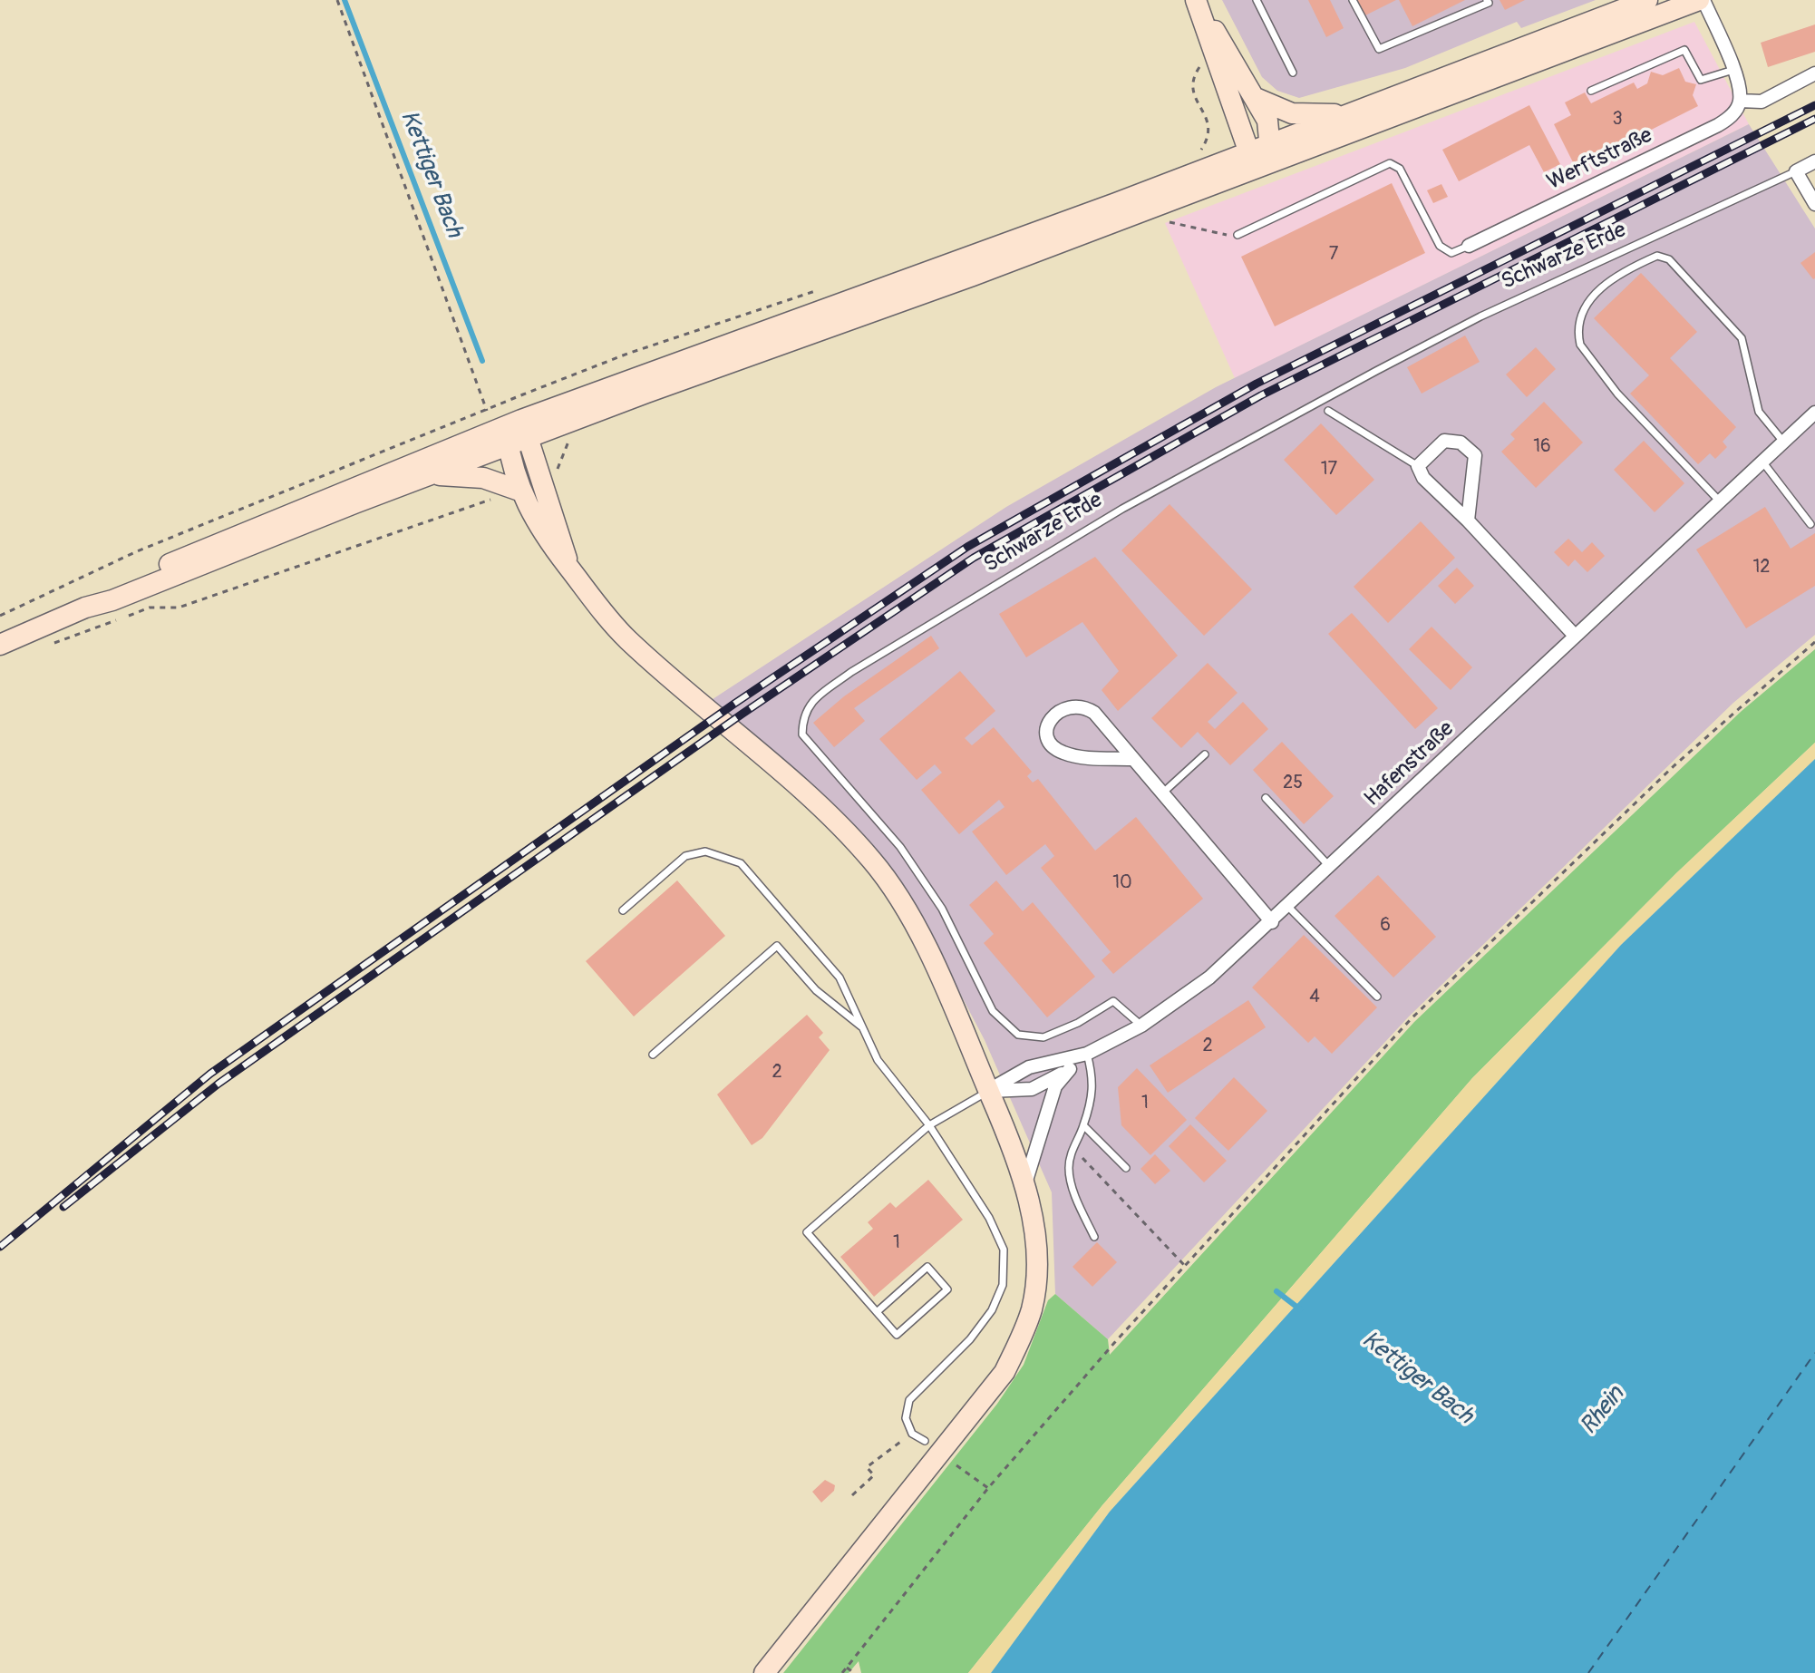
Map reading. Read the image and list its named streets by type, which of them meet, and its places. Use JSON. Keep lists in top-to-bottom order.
{
  "streets": {
    "street": ["Werftstraße", "Schwarze Erde", "Hafenstraße"]
  },
  "crossings": [
    ["Schwarze Erde", "Hafenstraße"]
  ],
  "water": ["Kettiger Bach", "Rhein"],
  "house_numbers": [
    "3",
    "7",
    "16",
    "17",
    "12",
    "25",
    "10",
    "6",
    "4",
    "2",
    "2",
    "1",
    "1"
  ]
}
